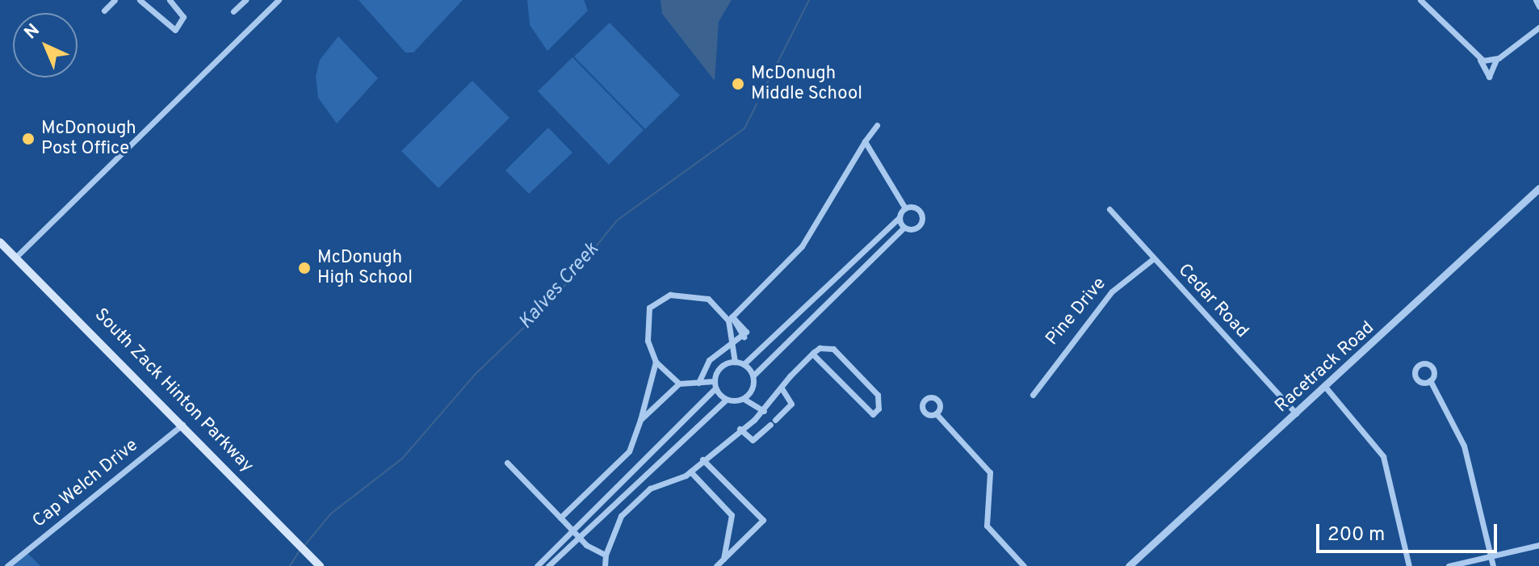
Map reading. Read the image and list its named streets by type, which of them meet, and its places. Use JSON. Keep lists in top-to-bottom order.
{
  "streets": {
    "main road": ["South Zack Hinton Parkway"],
    "street": [
      "Cedar Road",
      "Pine Drive",
      "Racetrack Road",
      "Cap Welch Drive"
    ]
  },
  "crossings": [
    ["Cedar Road", "Pine Drive"],
    ["Cedar Road", "Racetrack Road"],
    ["South Zack Hinton Parkway", "Cap Welch Drive"]
  ],
  "water": ["Kalves Creek"],
  "places": ["McDonugh Middle School", "McDonough Post Office", "McDonugh High School"],
  "scale_bar": "200 m",
  "north": "top left"
}
